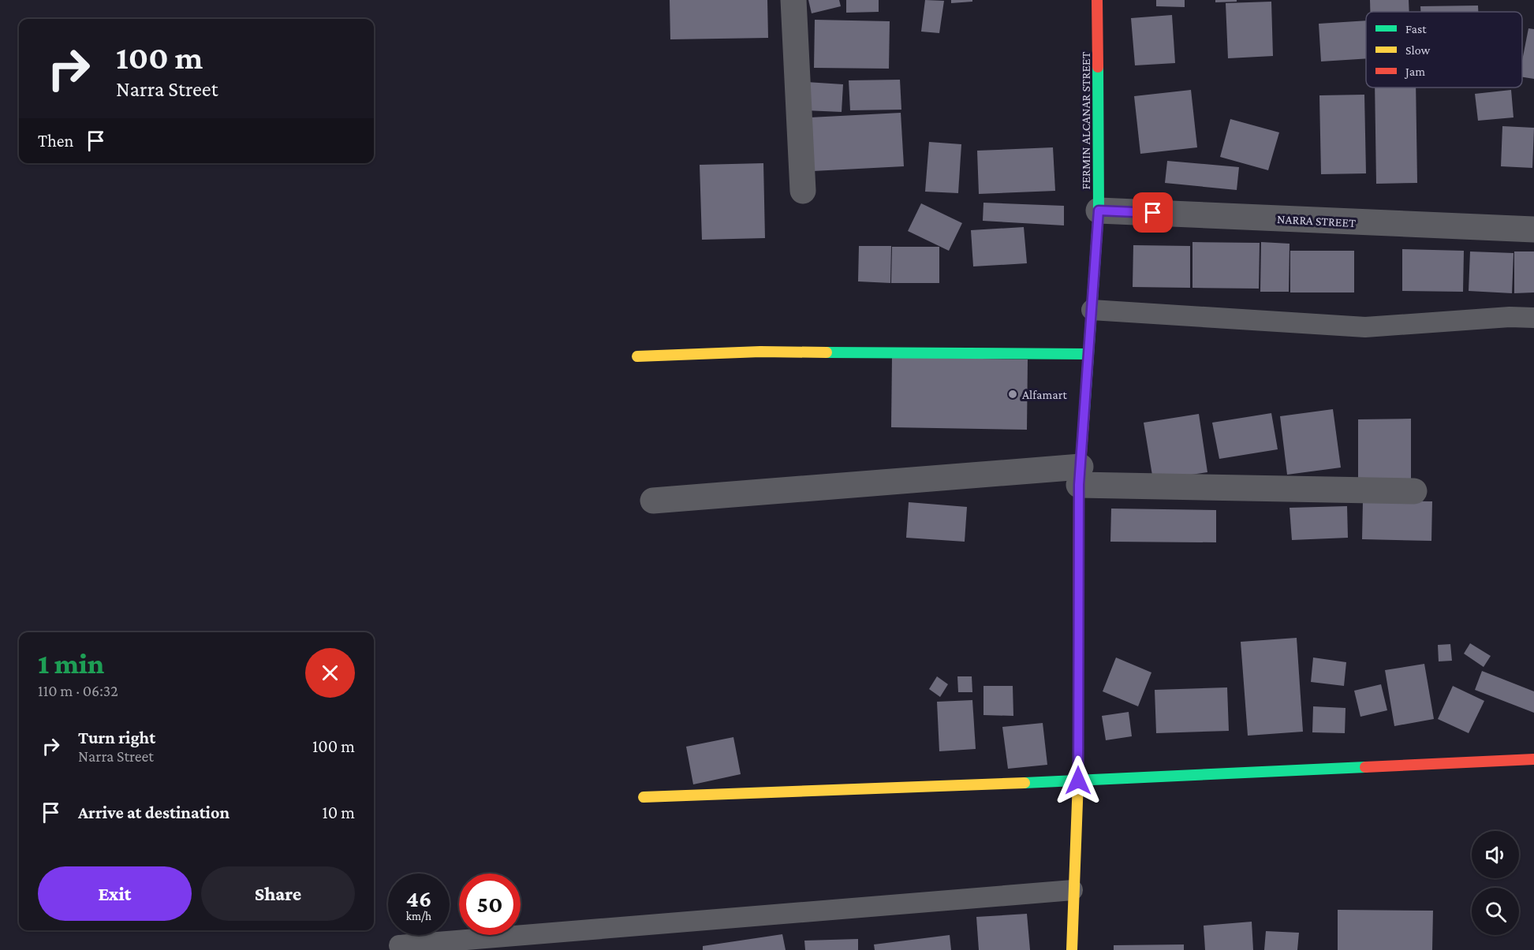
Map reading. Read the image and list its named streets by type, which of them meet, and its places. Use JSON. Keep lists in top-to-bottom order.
{
  "streets": {
    "street": ["FERMIN ALCANAR STREET", "NARRA STREET"]
  },
  "crossings": [
    ["FERMIN ALCANAR STREET", "NARRA STREET"]
  ],
  "places": ["Alfamart"],
  "legend": ["Fast", "Slow", "Jam"],
  "page": {
    "turn": ["100 m", "Narra Street"],
    "then": "Then",
    "heading": ["1 min", "110 m · 06:32"],
    "list": [
      {
        "name": "Turn right",
        "note": "Narra Street",
        "value": "100 m"
      },
      {
        "name": "Arrive at destination",
        "value": "10 m"
      }
    ],
    "buttons": ["Exit", "Share"],
    "speed": "46 km/h",
    "limit": "50"
  }
}
